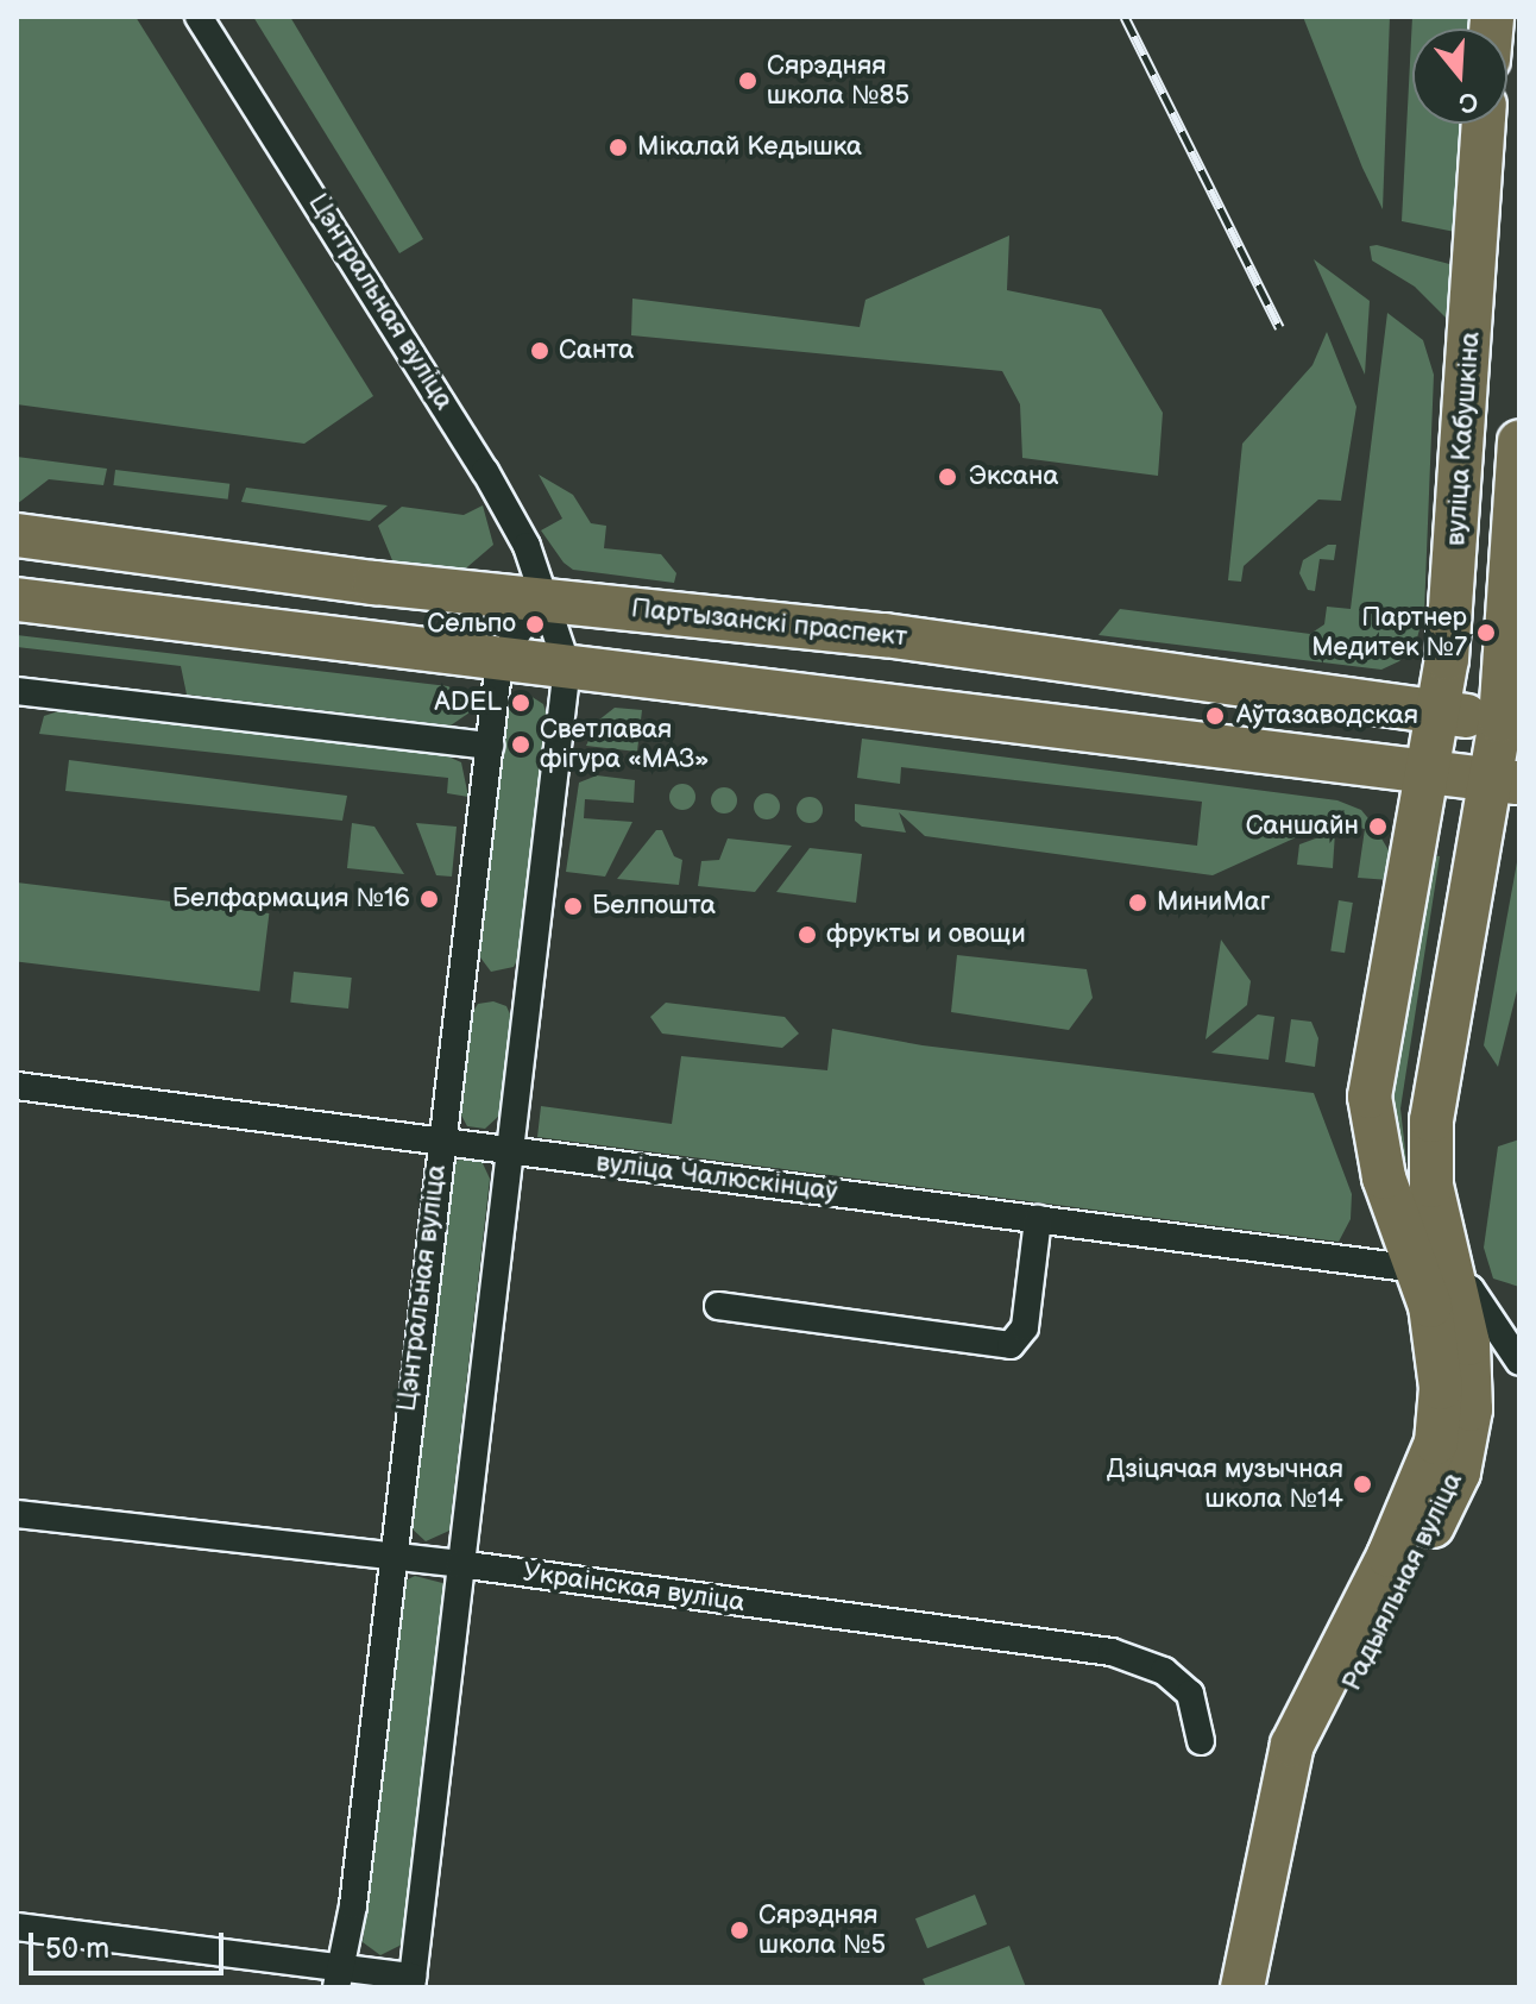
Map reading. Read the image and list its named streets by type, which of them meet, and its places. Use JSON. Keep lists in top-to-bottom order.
{
  "streets": {
    "main road": ["вуліца Кабушкіна", "Партызанскі праспект", "Радыяльная вуліца"],
    "street": ["Цэнтральная вуліца", "вуліца Чалюскінцаў", "Украінская вуліца"]
  },
  "crossings": [
    ["Цэнтральная вуліца", "Партызанскі праспект"],
    ["Цэнтральная вуліца", "вуліца Чалюскінцаў"],
    ["Цэнтральная вуліца", "Украінская вуліца"],
    ["вуліца Кабушкіна", "Партызанскі праспект"],
    ["вуліца Кабушкіна", "Радыяльная вуліца"],
    ["Партызанскі праспект", "Радыяльная вуліца"],
    ["вуліца Чалюскінцаў", "Радыяльная вуліца"]
  ],
  "places": [
    "Сярэдняя школа №85",
    "Мікалай Кедышка",
    "Санта",
    "Эксана",
    "Сельпо",
    "Партнер Медитек №7",
    "ADEL",
    "Аўтазаводская",
    "Светлавая фігура «МАЗ»",
    "Саншайн",
    "Белфармация №16",
    "МиниМаг",
    "Белпошта",
    "фрукты и овощи",
    "Дзіцячая музычная школа №14",
    "Сярэдняя школа №5"
  ],
  "scale_bar": "50 m",
  "north": "bottom"
}
